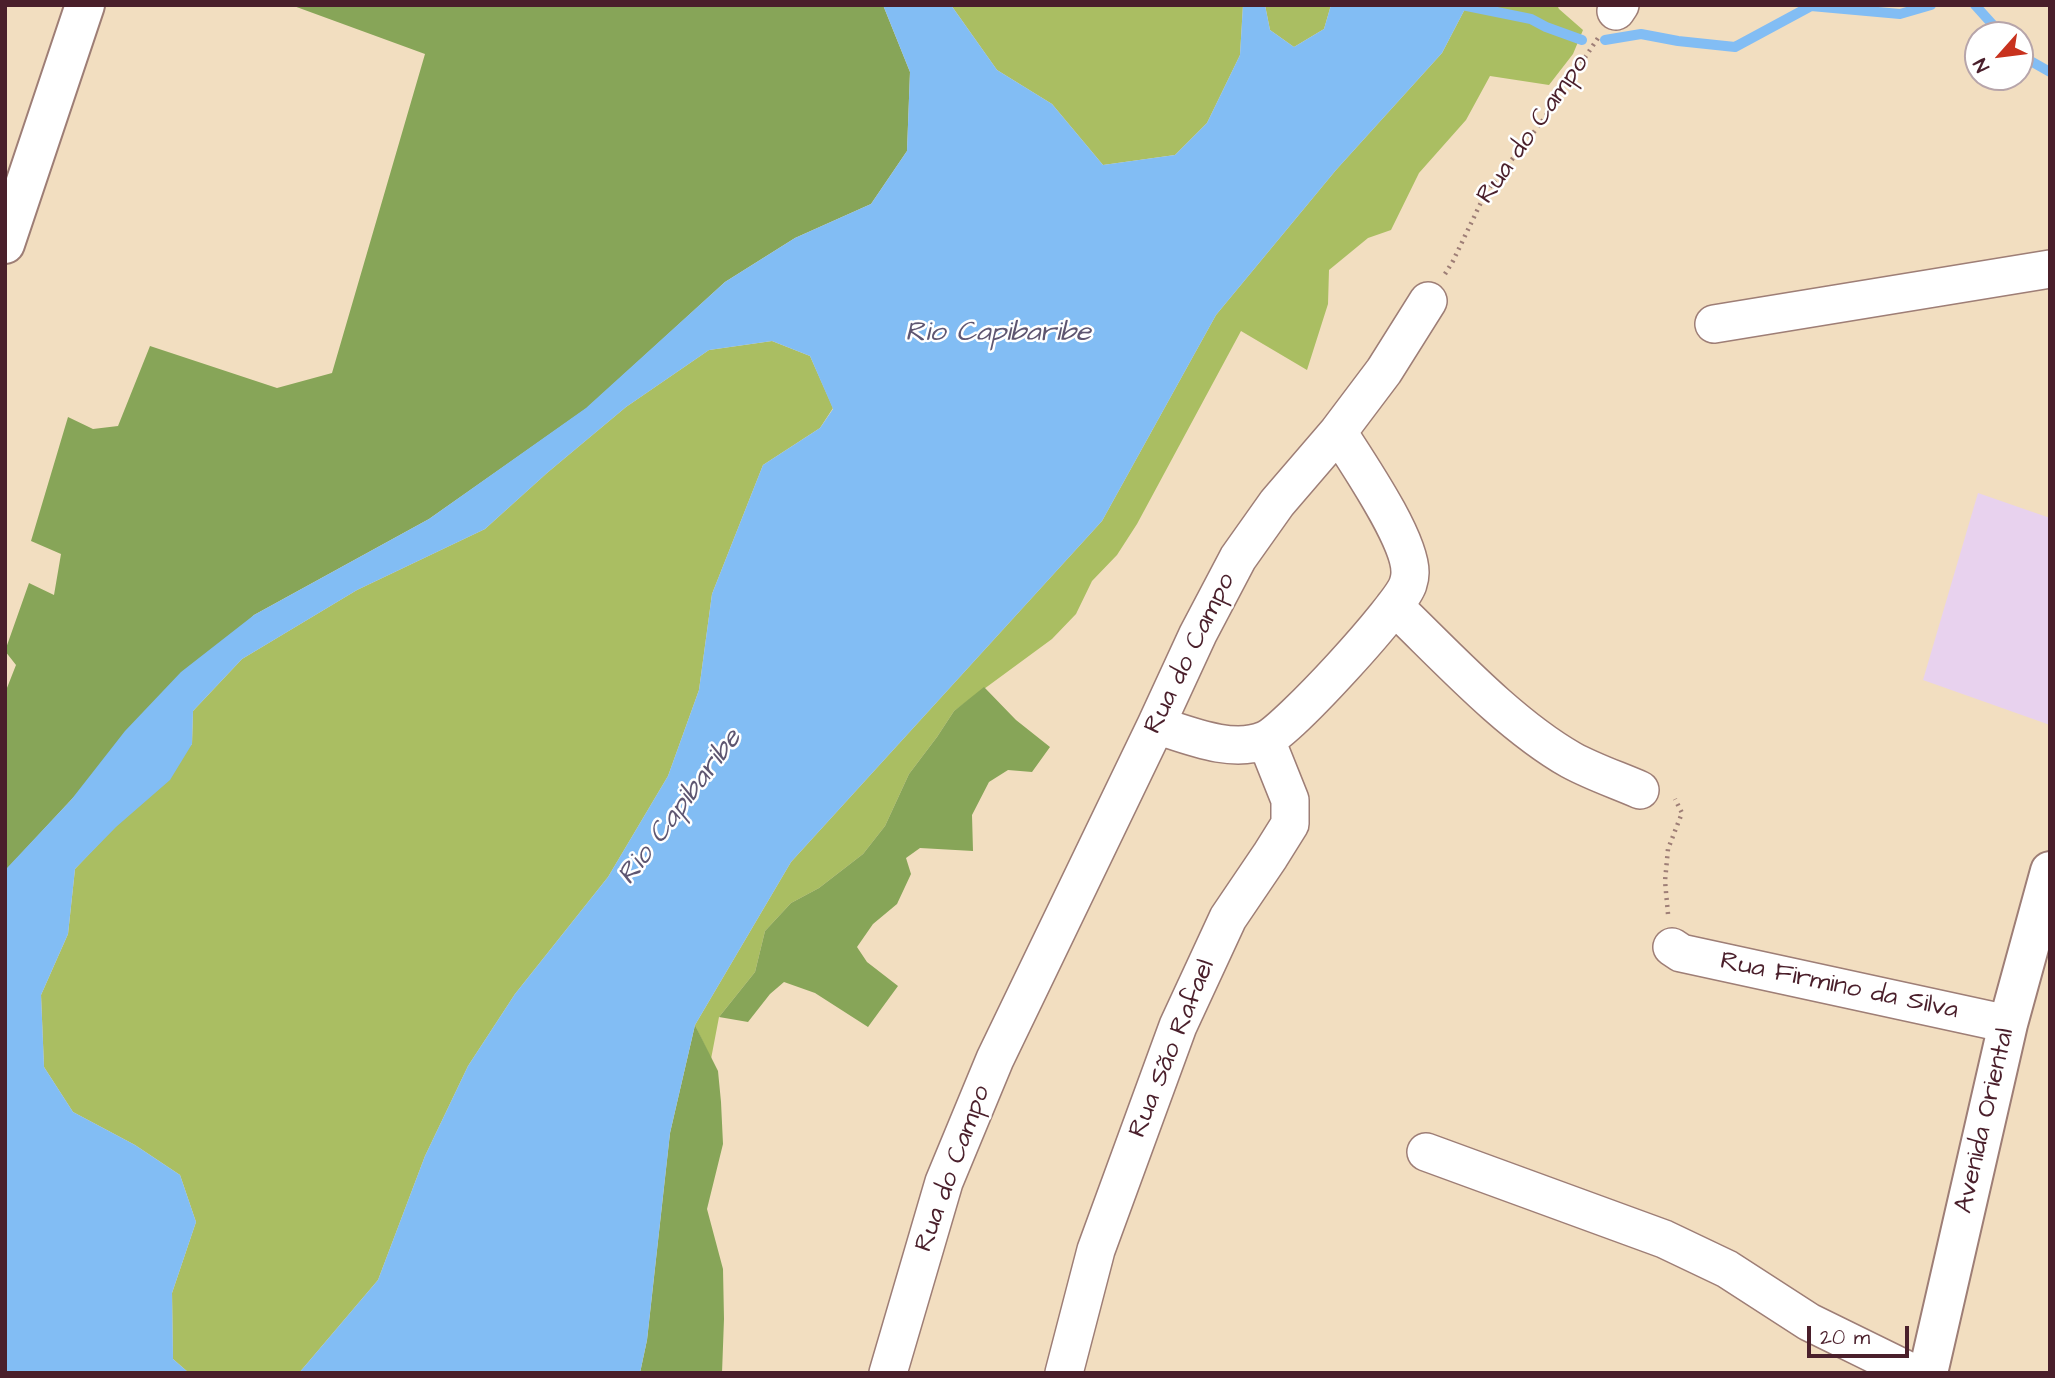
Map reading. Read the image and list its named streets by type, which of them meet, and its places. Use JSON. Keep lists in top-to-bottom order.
{
  "streets": {
    "street": [
      "Rua do Campo",
      "Rua Firmino da Silva",
      "Rua São Rafael",
      "Avenida Oriental"
    ]
  },
  "crossings": [
    ["Rua Firmino da Silva", "Avenida Oriental"]
  ],
  "water": ["Rio Capibaribe"],
  "scale_bar": "20 m",
  "north": "bottom left"
}
